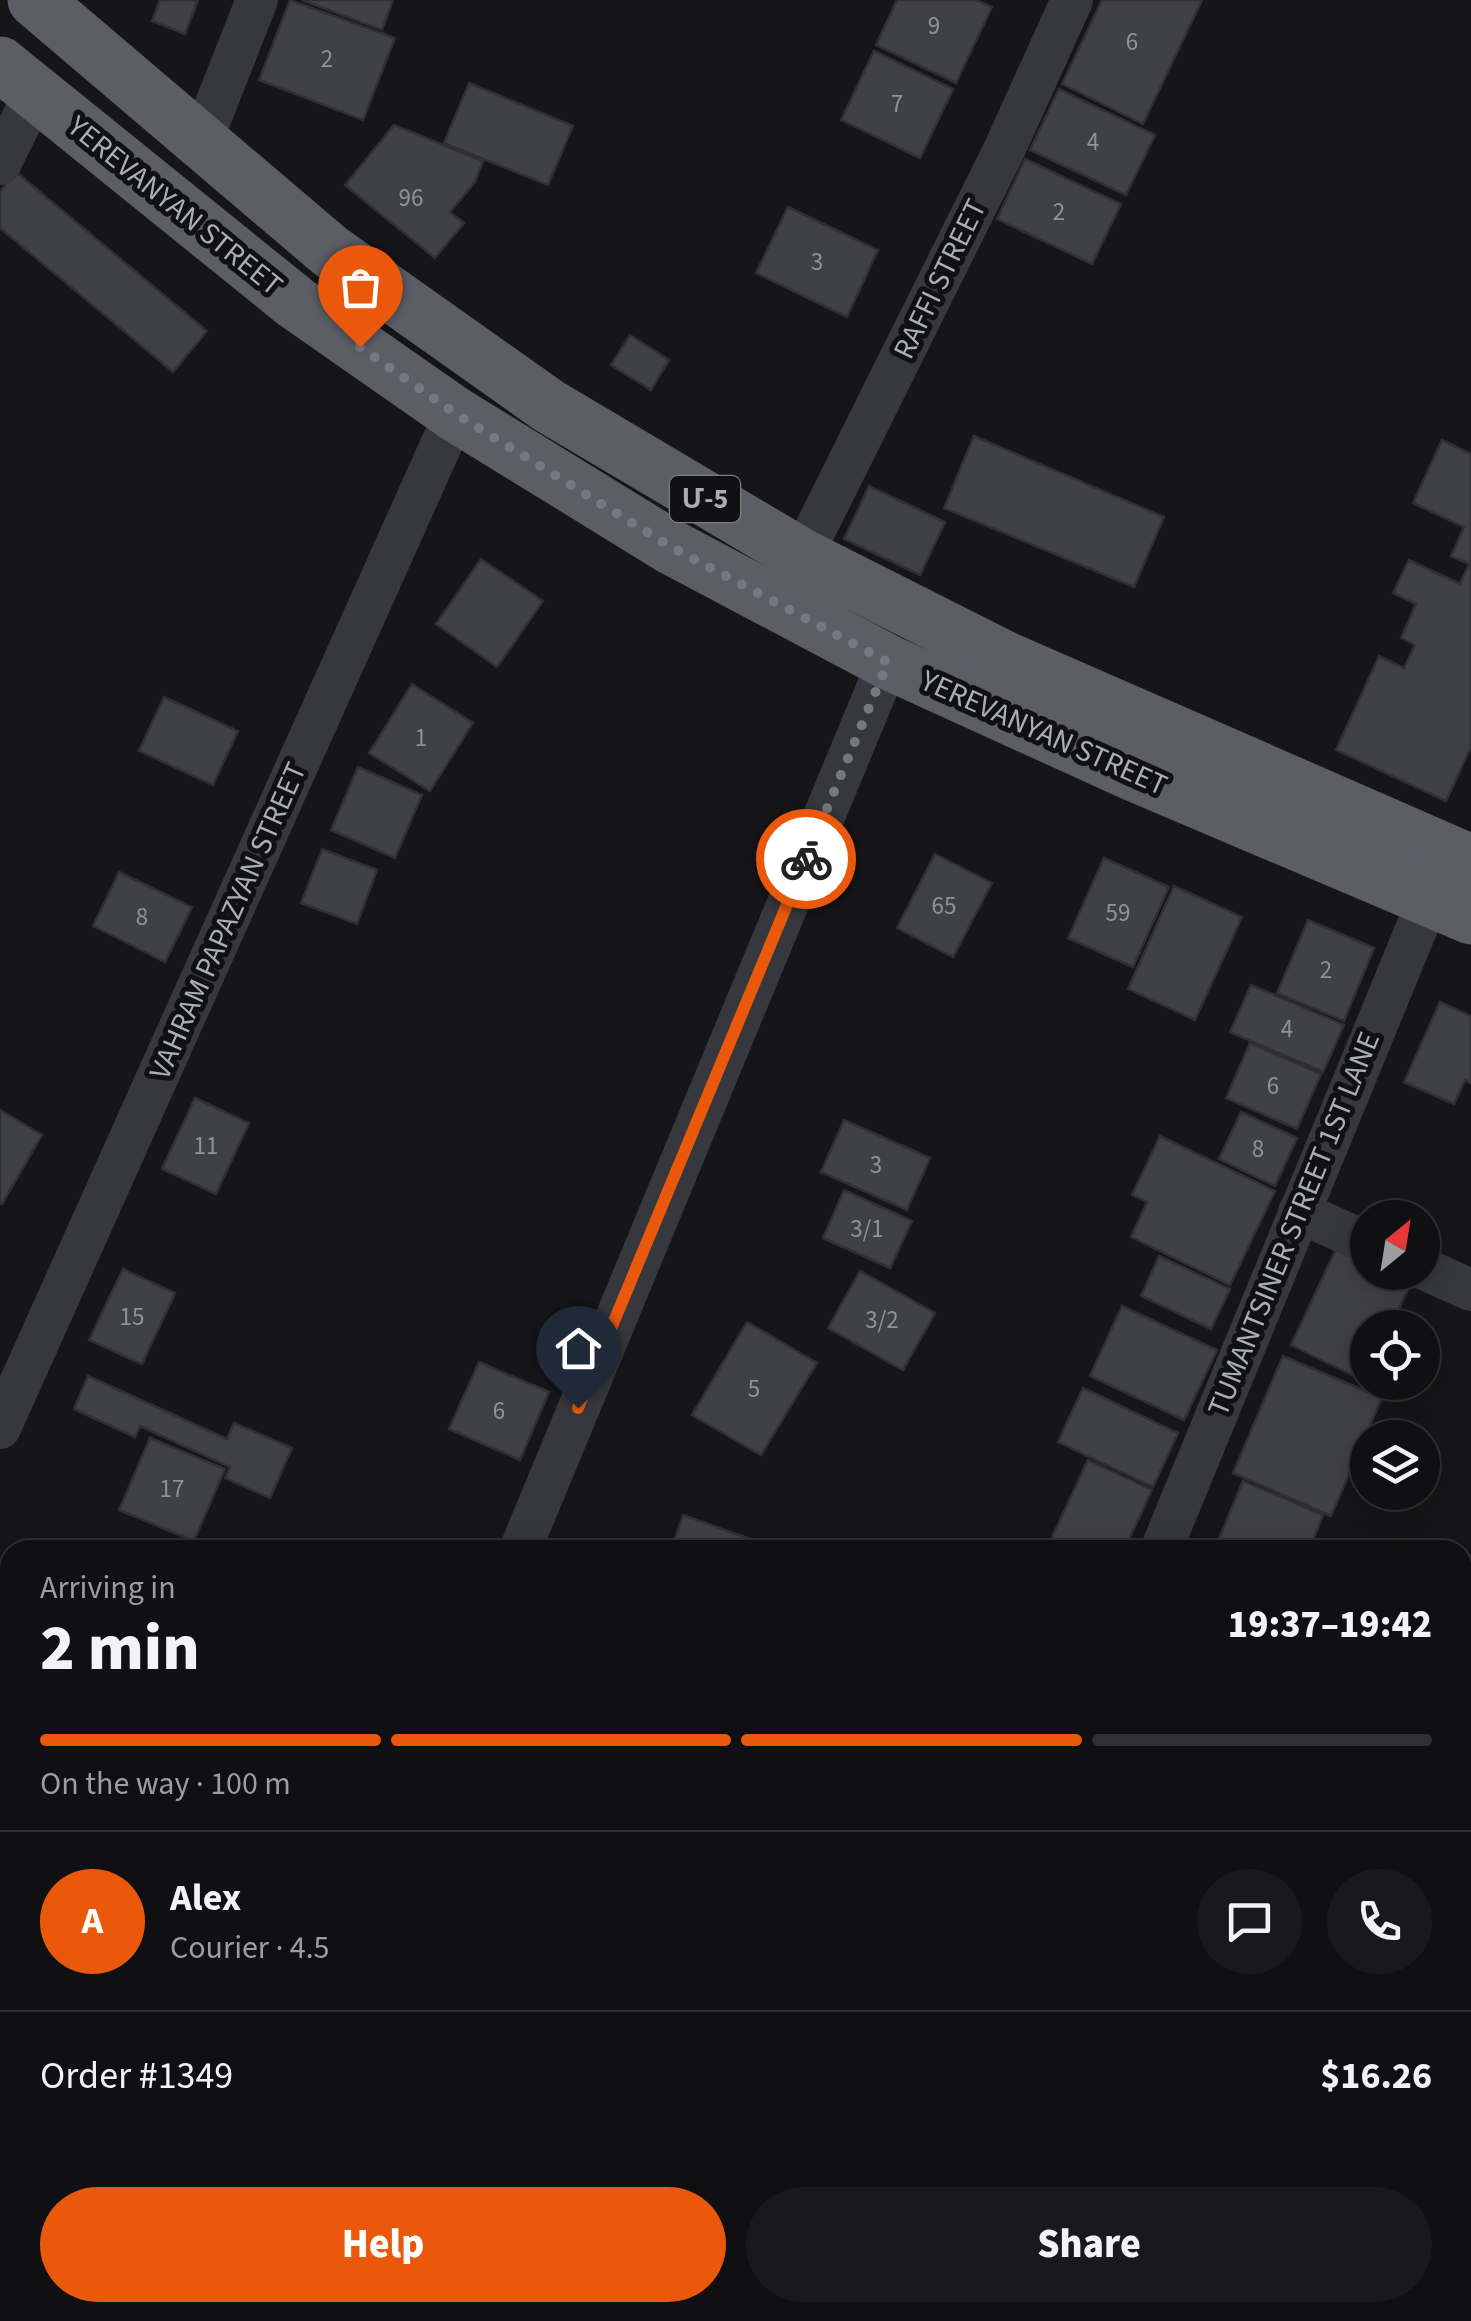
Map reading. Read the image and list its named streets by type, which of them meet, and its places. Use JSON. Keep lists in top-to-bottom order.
{
  "streets": {
    "highway": ["YEREVANYAN STREET", "Մ-5"],
    "street": ["RAFFI STREET", "VAHRAM PAPAZYAN STREET", "TUMANTSINER STREET 1ST LANE"]
  },
  "crossings": [
    ["YEREVANYAN STREET", "RAFFI STREET"],
    ["YEREVANYAN STREET", "VAHRAM PAPAZYAN STREET"],
    ["YEREVANYAN STREET", "TUMANTSINER STREET 1ST LANE"]
  ],
  "house_numbers": [
    "9",
    "6",
    "2",
    "7",
    "4",
    "96",
    "2",
    "3",
    "1",
    "65",
    "59",
    "8",
    "2",
    "4",
    "6",
    "11",
    "8",
    "3",
    "3/1",
    "15",
    "3/2",
    "5",
    "6",
    "17"
  ],
  "north": "top right",
  "page": {
    "heading": ["2 min", "Arriving in", "19:37–19:42"],
    "panel": [
      "Alex",
      "Courier · 4.5",
      "Order #1349",
      "$16.26"
    ],
    "bar": "On the way · 100 m",
    "round": "A",
    "buttons": ["Help", "Share"]
  }
}
